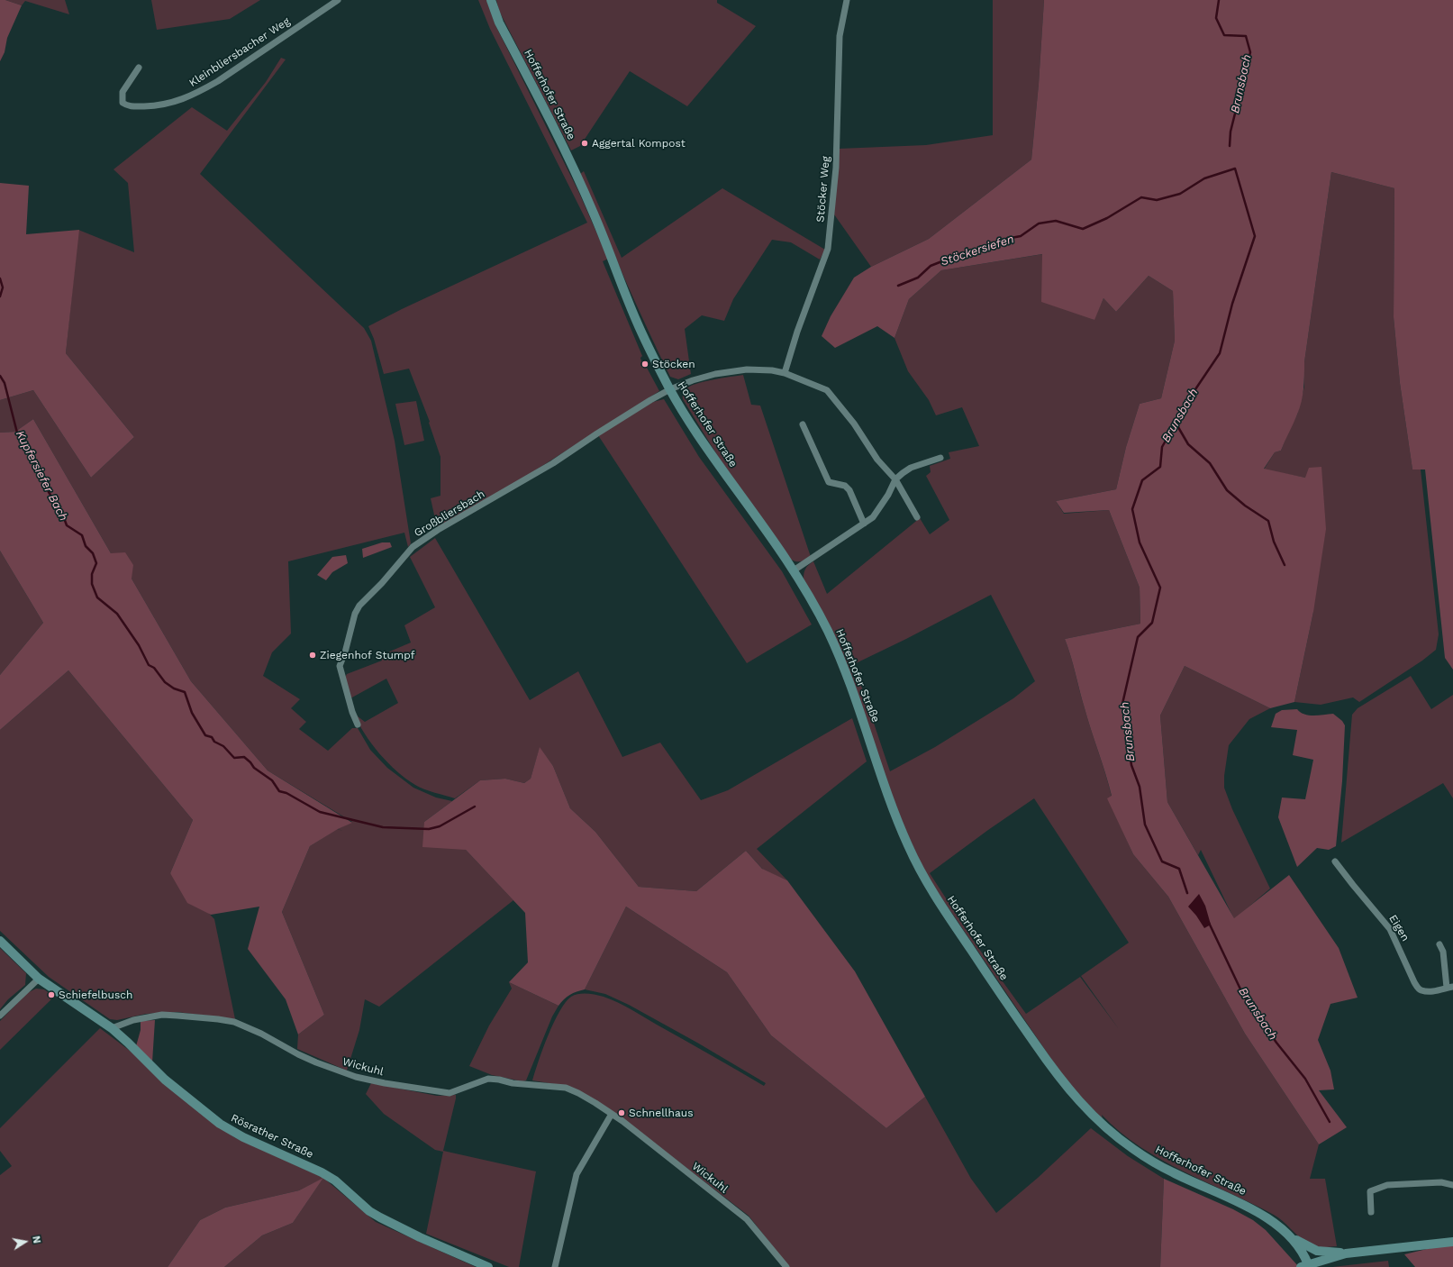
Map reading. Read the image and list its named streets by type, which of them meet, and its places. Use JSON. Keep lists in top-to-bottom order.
{
  "streets": {
    "street": [
      "Kleinbliersbacher Weg",
      "Hofferhofer Straße",
      "Stöcker Weg",
      "Großbliersbach",
      "Eigen",
      "Wickuhl",
      "Rösrather Straße"
    ]
  },
  "crossings": [
    ["Hofferhofer Straße", "Großbliersbach"],
    ["Wickuhl", "Rösrather Straße"]
  ],
  "water": ["Brunsbach", "Stöckersiefen", "Kupfersiefer Bach"],
  "places": [
    "Aggertal Kompost",
    "Stöcken",
    "Ziegenhof Stumpf",
    "Schiefelbusch",
    "Schnellhaus"
  ],
  "north": "right"
}
